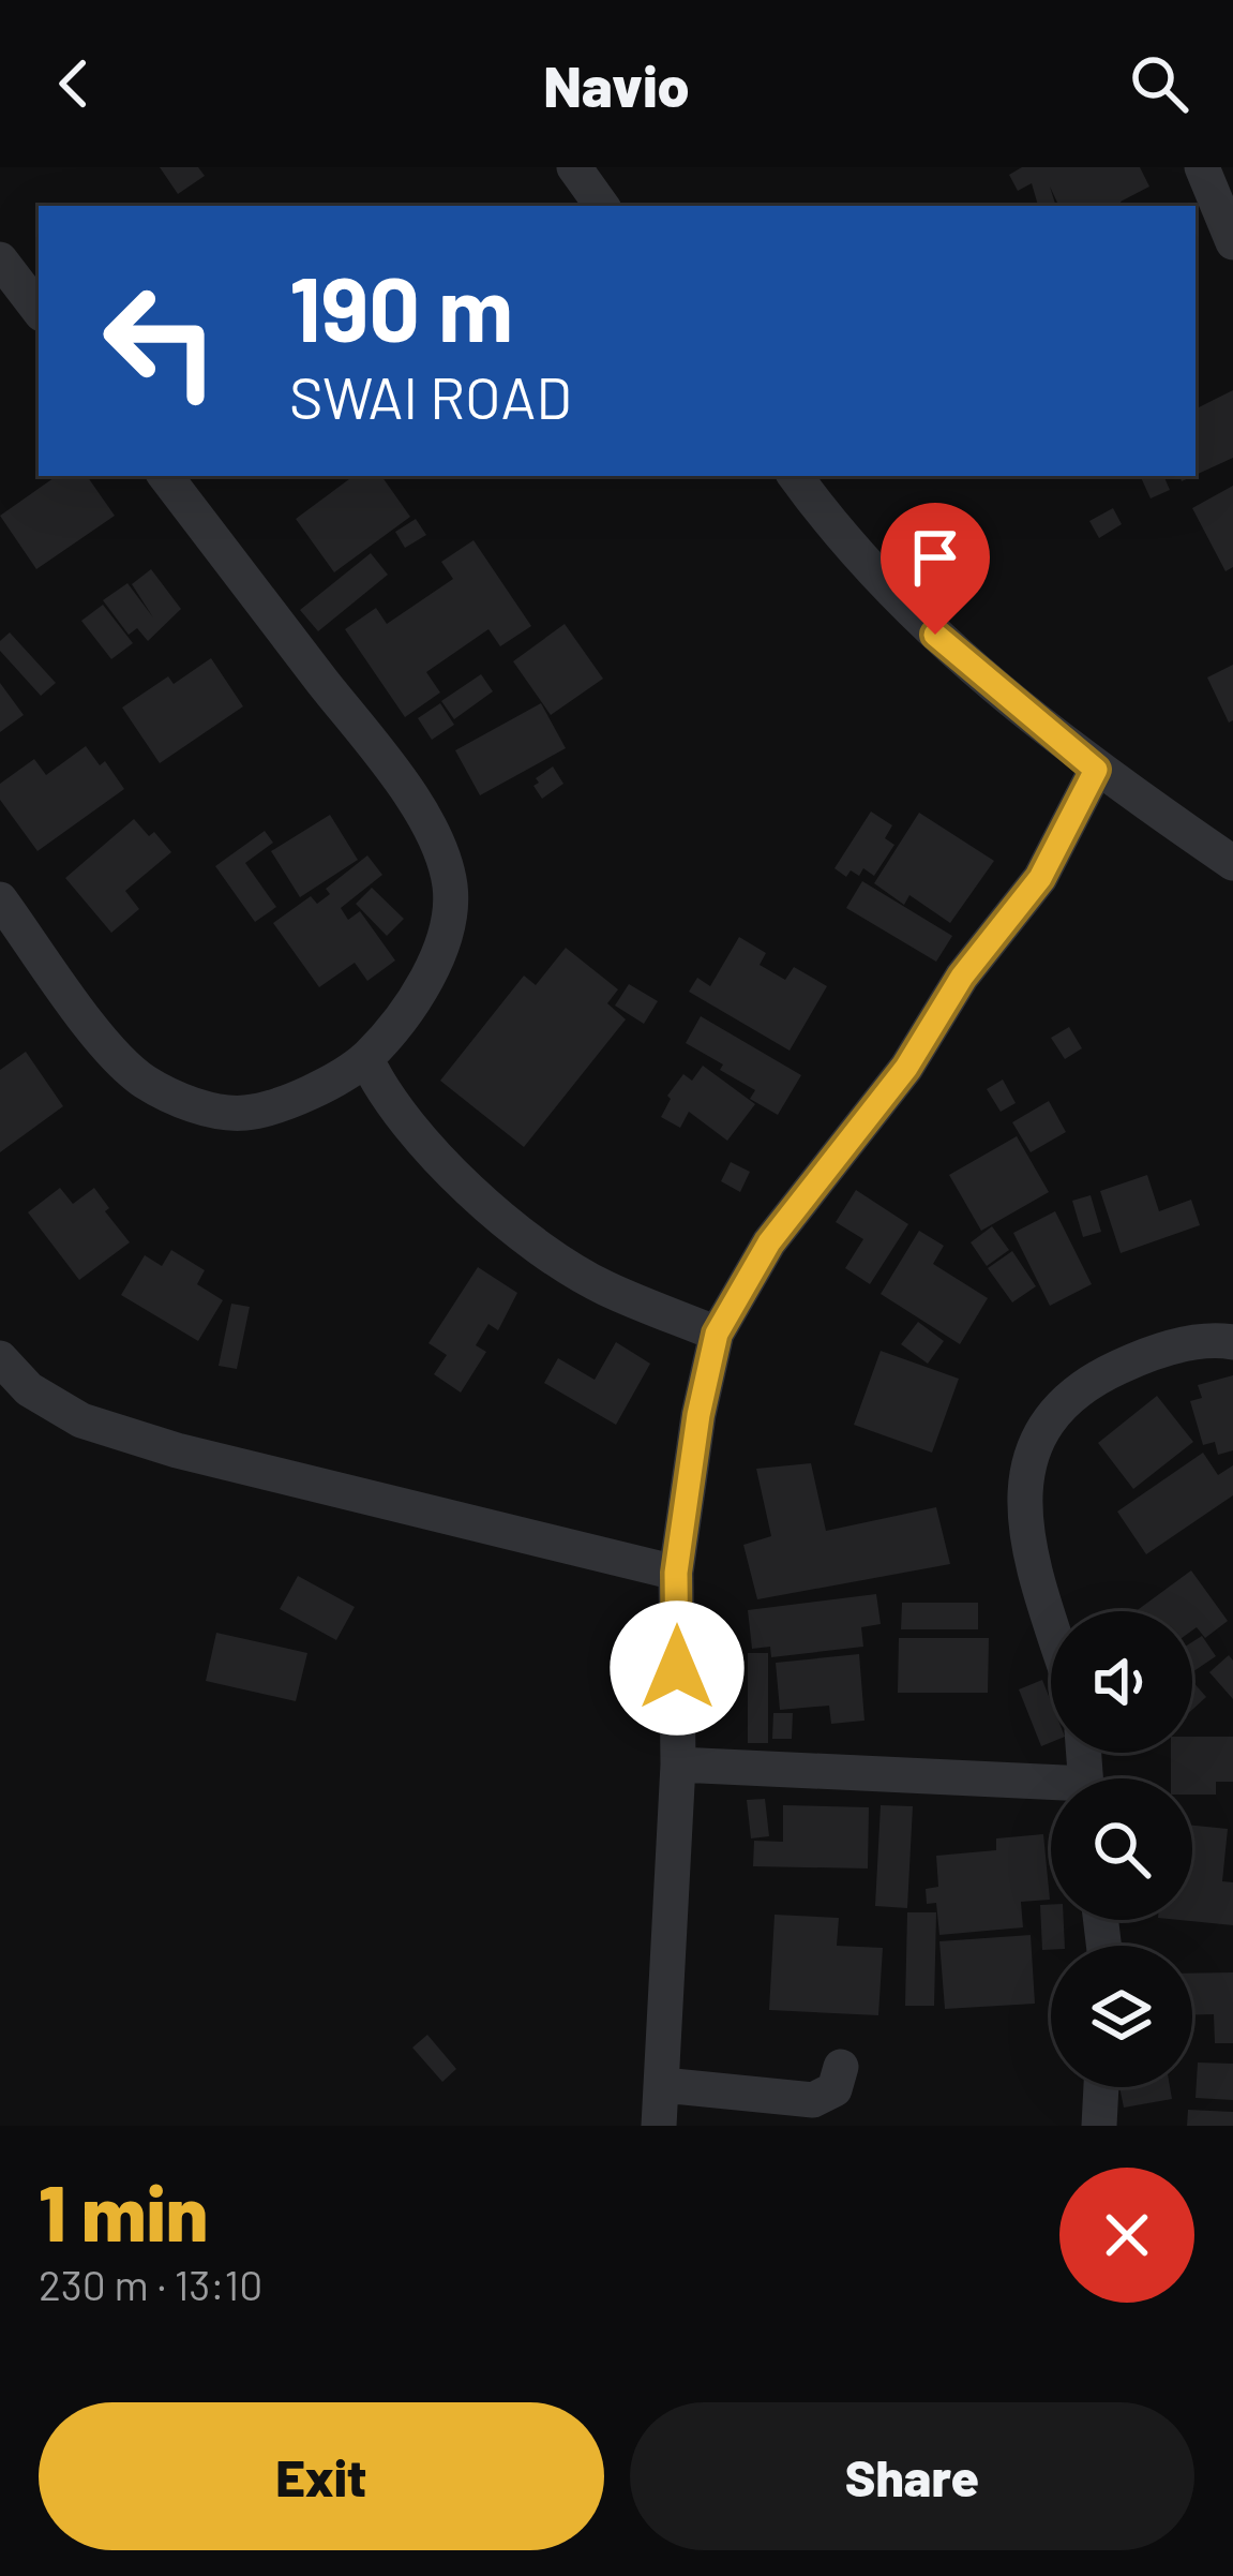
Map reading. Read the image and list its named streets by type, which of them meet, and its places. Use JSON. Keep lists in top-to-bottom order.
{
  "page": {
    "header": "Navio",
    "turn": ["190 m", "SWAI ROAD"],
    "heading": ["1 min", "230 m · 13:10"],
    "buttons": ["Exit", "Share"]
  }
}
